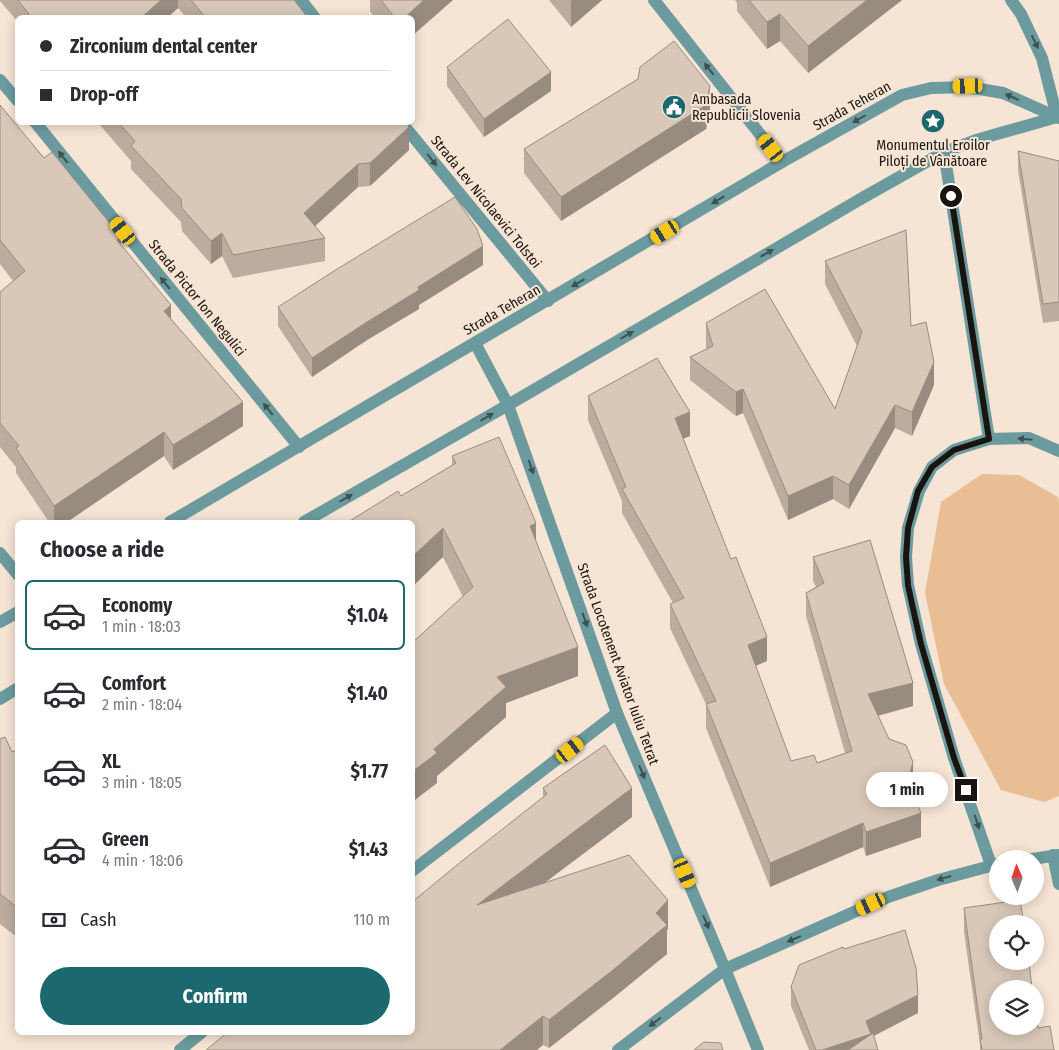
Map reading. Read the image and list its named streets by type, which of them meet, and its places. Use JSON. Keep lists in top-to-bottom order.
{
  "streets": {
    "street": [
      "Strada Teheran",
      "Strada Lev Nicolaevici Tolstoi",
      "Strada Pictor Ion Negulici",
      "Strada Locotenent Aviator Iuliu Tetrat"
    ]
  },
  "crossings": [
    ["Strada Teheran", "Strada Lev Nicolaevici Tolstoi"],
    ["Strada Teheran", "Strada Pictor Ion Negulici"],
    ["Strada Teheran", "Strada Locotenent Aviator Iuliu Tetrat"]
  ],
  "one_way": ["Strada Lev Nicolaevici Tolstoi", "Strada Pictor Ion Negulici", "Strada Locotenent Aviator Iuliu Tetrat"],
  "places": {
    "public building": ["Ambasada Republicii Slovenia"],
    "place": ["Monumentul Eroilor Piloți de Vânătoare"]
  },
  "north": "top",
  "page": {
    "banner": ["Zirconium dental center", "Drop-off"],
    "heading": "Choose a ride",
    "list": [
      {
        "name": "Economy",
        "note": "1 min · 18:03",
        "value": "$1.04"
      },
      {
        "name": "Comfort",
        "note": "2 min · 18:04",
        "value": "$1.40"
      },
      {
        "name": "XL",
        "note": "3 min · 18:05",
        "value": "$1.77"
      },
      {
        "name": "Green",
        "note": "4 min · 18:06",
        "value": "$1.43"
      }
    ],
    "bubble": "1 min",
    "pay": ["Cash", "110 m"],
    "buttons": "Confirm"
  }
}
